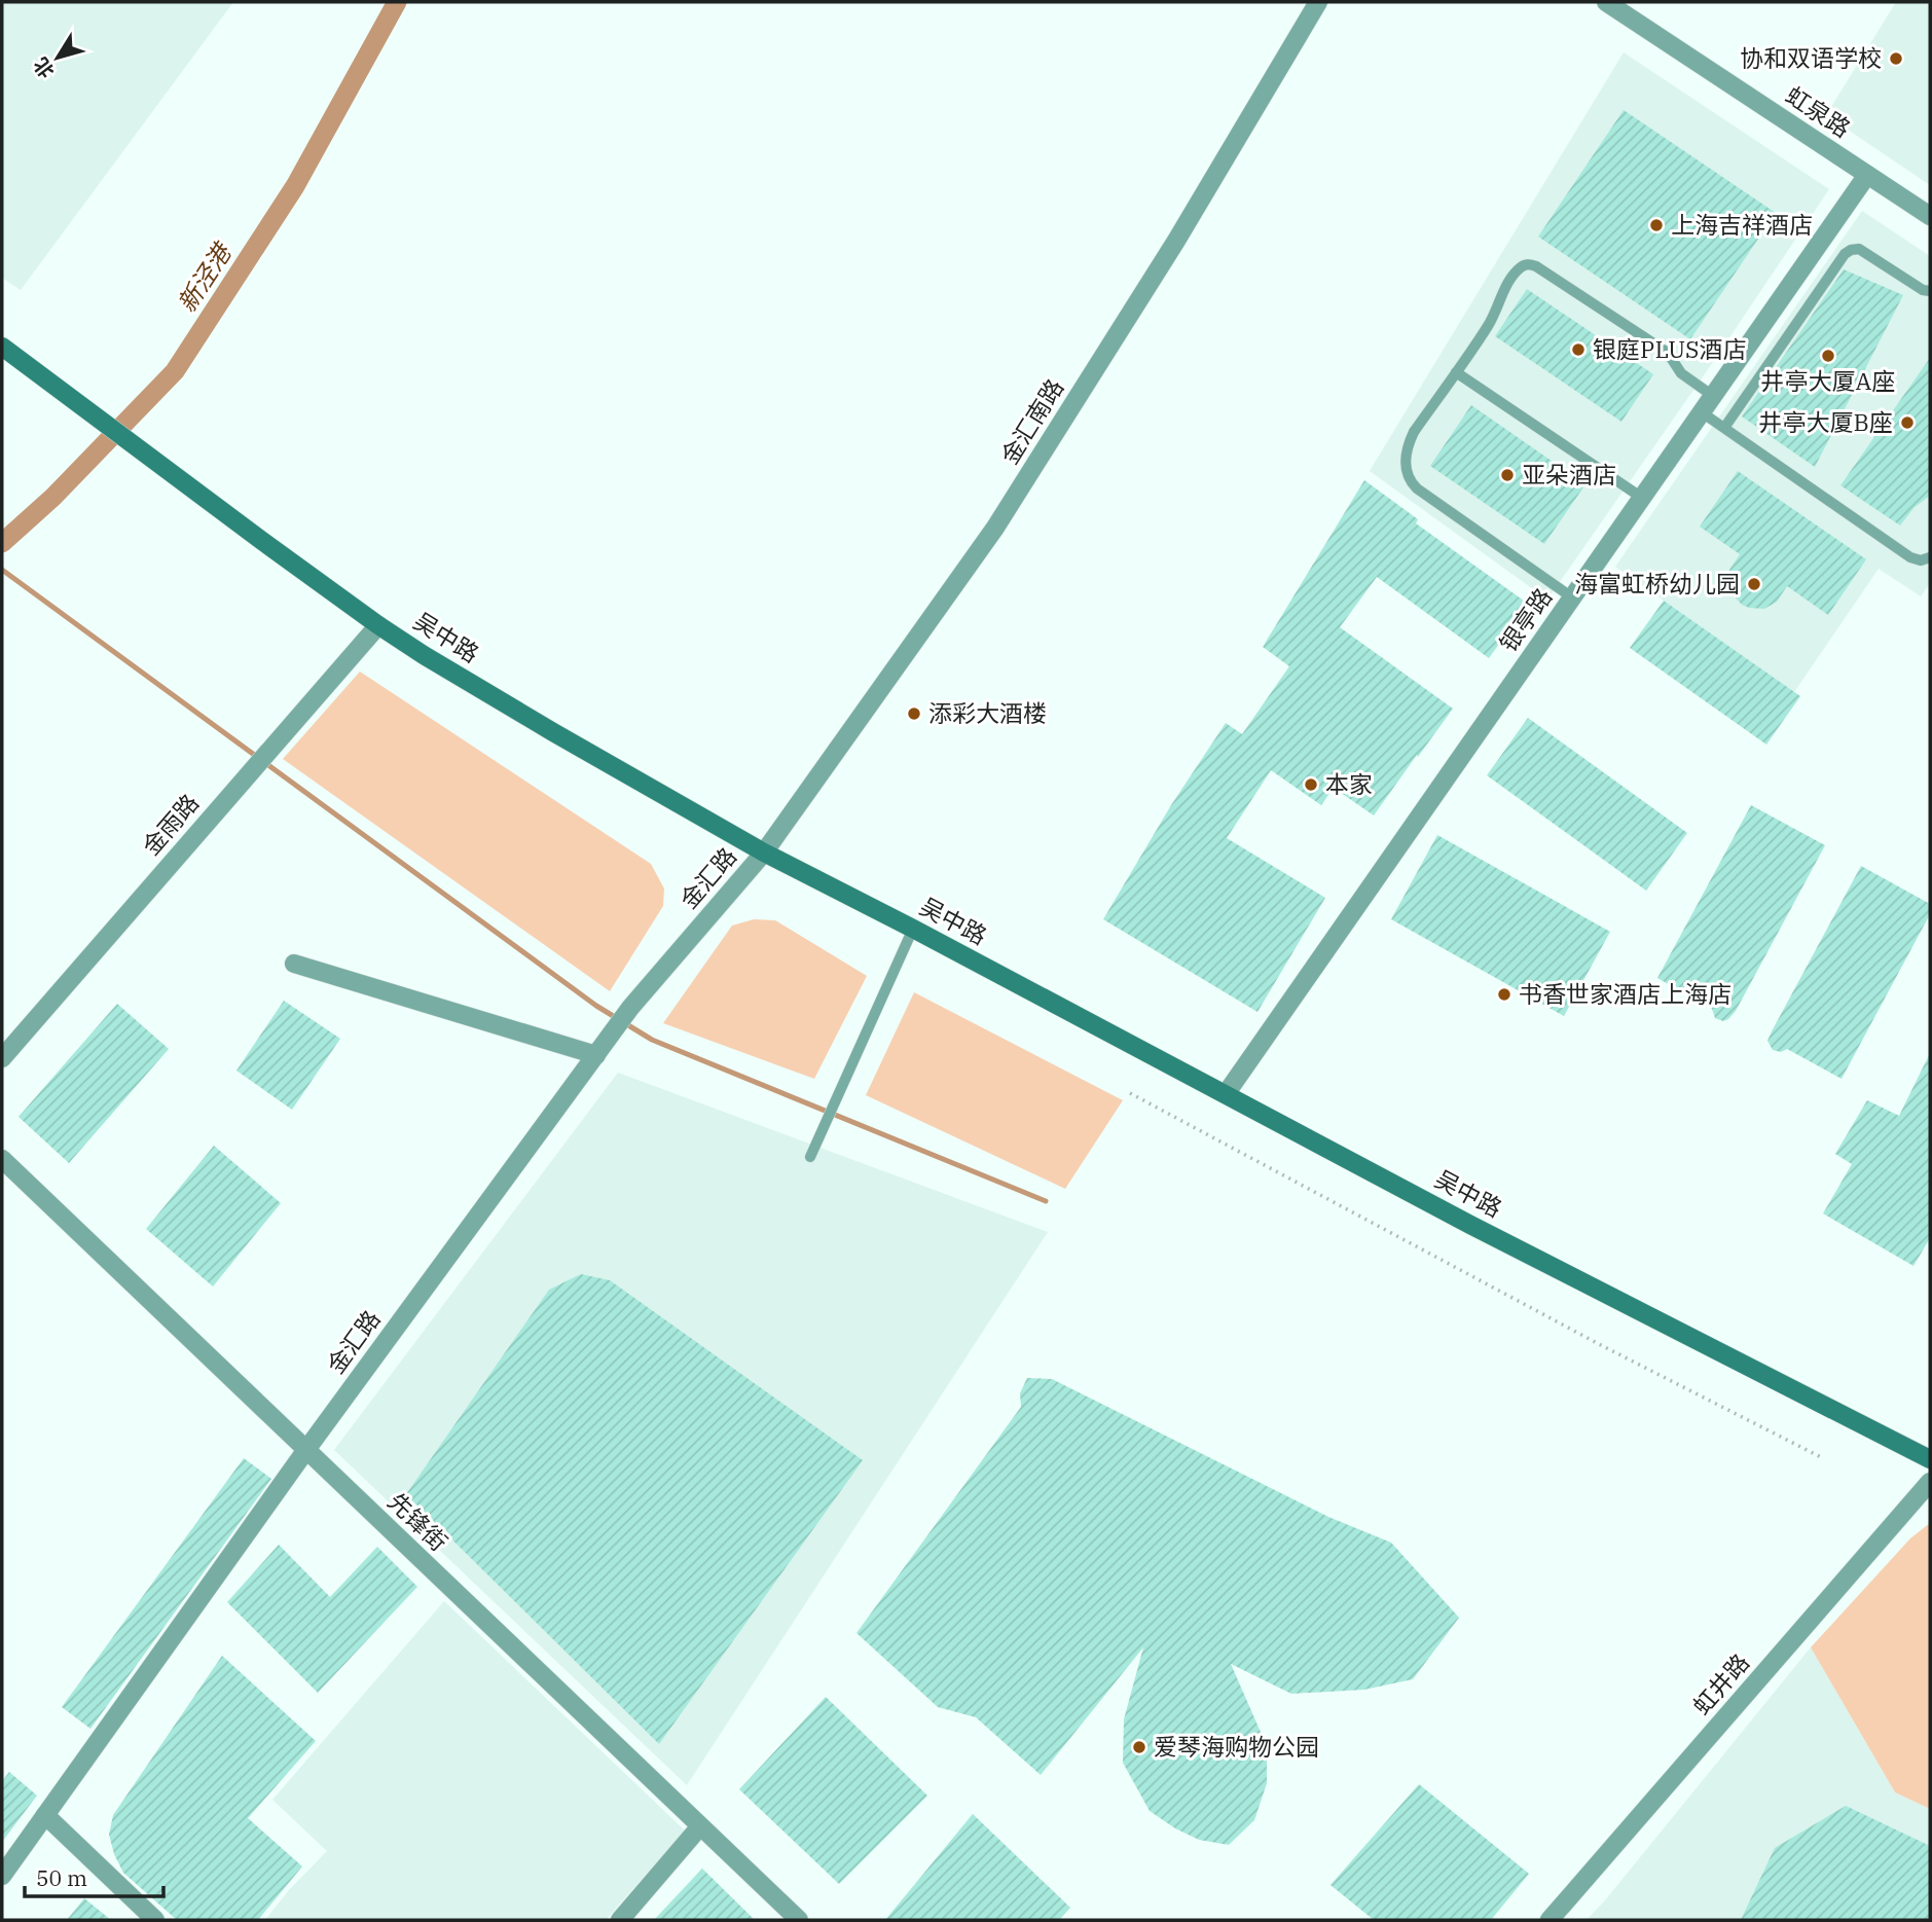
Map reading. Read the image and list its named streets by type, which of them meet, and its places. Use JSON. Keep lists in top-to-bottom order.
{
  "streets": {
    "main road": ["吴中路"],
    "street": [
      "虹泉路",
      "金汇南路",
      "银亭路",
      "金雨路",
      "金汇路",
      "先锋街",
      "虹井路"
    ]
  },
  "crossings": [
    ["虹泉路", "银亭路"],
    ["金汇南路", "吴中路"],
    ["金汇南路", "金汇路"],
    ["银亭路", "吴中路"],
    ["吴中路", "金雨路"],
    ["吴中路", "金汇路"],
    ["金汇路", "先锋街"]
  ],
  "water": ["新泾港"],
  "places": [
    "协和双语学校",
    "上海吉祥酒店",
    "银庭PLUS酒店",
    "井亭大厦A座",
    "井亭大厦B座",
    "亚朵酒店",
    "海富虹桥幼儿园",
    "添彩大酒楼",
    "本家",
    "书香世家酒店上海店",
    "爱琴海购物公园"
  ],
  "scale_bar": "50 m",
  "north": "bottom left"
}
